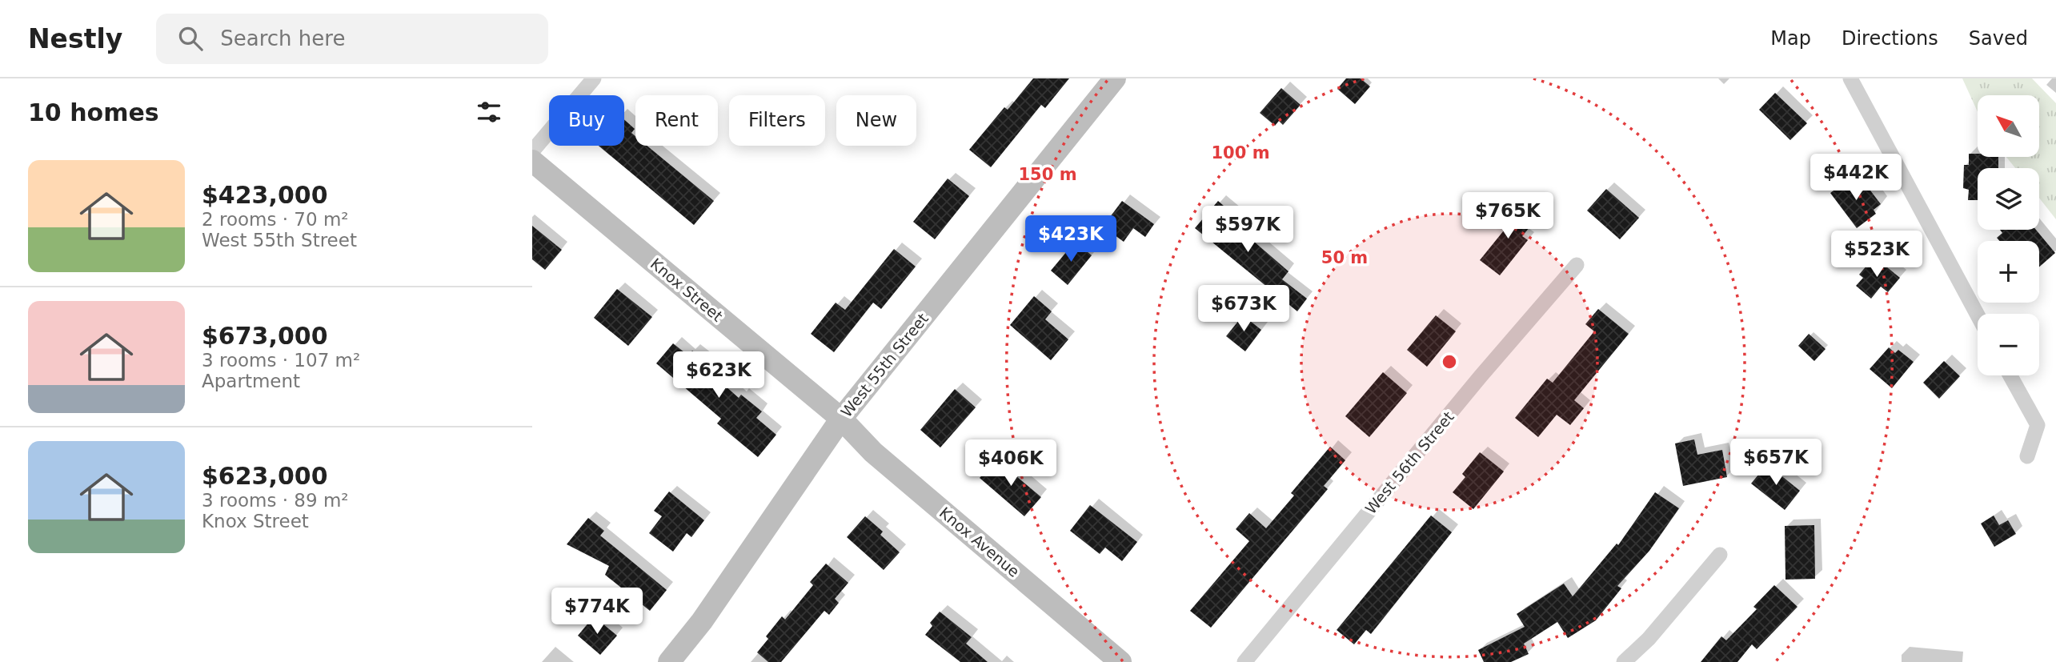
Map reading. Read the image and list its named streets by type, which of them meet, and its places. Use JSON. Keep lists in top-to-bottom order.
{
  "streets": {
    "street": [
      "Knox Street",
      "West 55th Street",
      "West 56th Street",
      "Knox Avenue"
    ]
  },
  "crossings": [
    ["Knox Street", "West 55th Street"],
    ["Knox Street", "Knox Avenue"],
    ["West 55th Street", "Knox Avenue"]
  ],
  "north": "top left",
  "page": {
    "header": "Nestly",
    "search": "Search here",
    "nav": ["Map", "Directions", "Saved"],
    "heading": "10 homes",
    "map_buttons": ["+", "−"],
    "chip": [
      "Buy",
      "Rent",
      "Filters",
      "New"
    ],
    "list": [
      {
        "name": "$423,000",
        "note": "2 rooms · 70 m² · West 55th Street"
      },
      {
        "name": "$673,000",
        "note": "3 rooms · 107 m² · Apartment"
      },
      {
        "name": "$623,000",
        "note": "3 rooms · 89 m² · Knox Street"
      }
    ],
    "price": [
      "$442K",
      "$765K",
      "$597K",
      "$423K",
      "$523K",
      "$673K",
      "$623K",
      "$657K",
      "$406K",
      "$774K"
    ]
  },
  "rings": ["100 m", "150 m", "50 m"]
}
